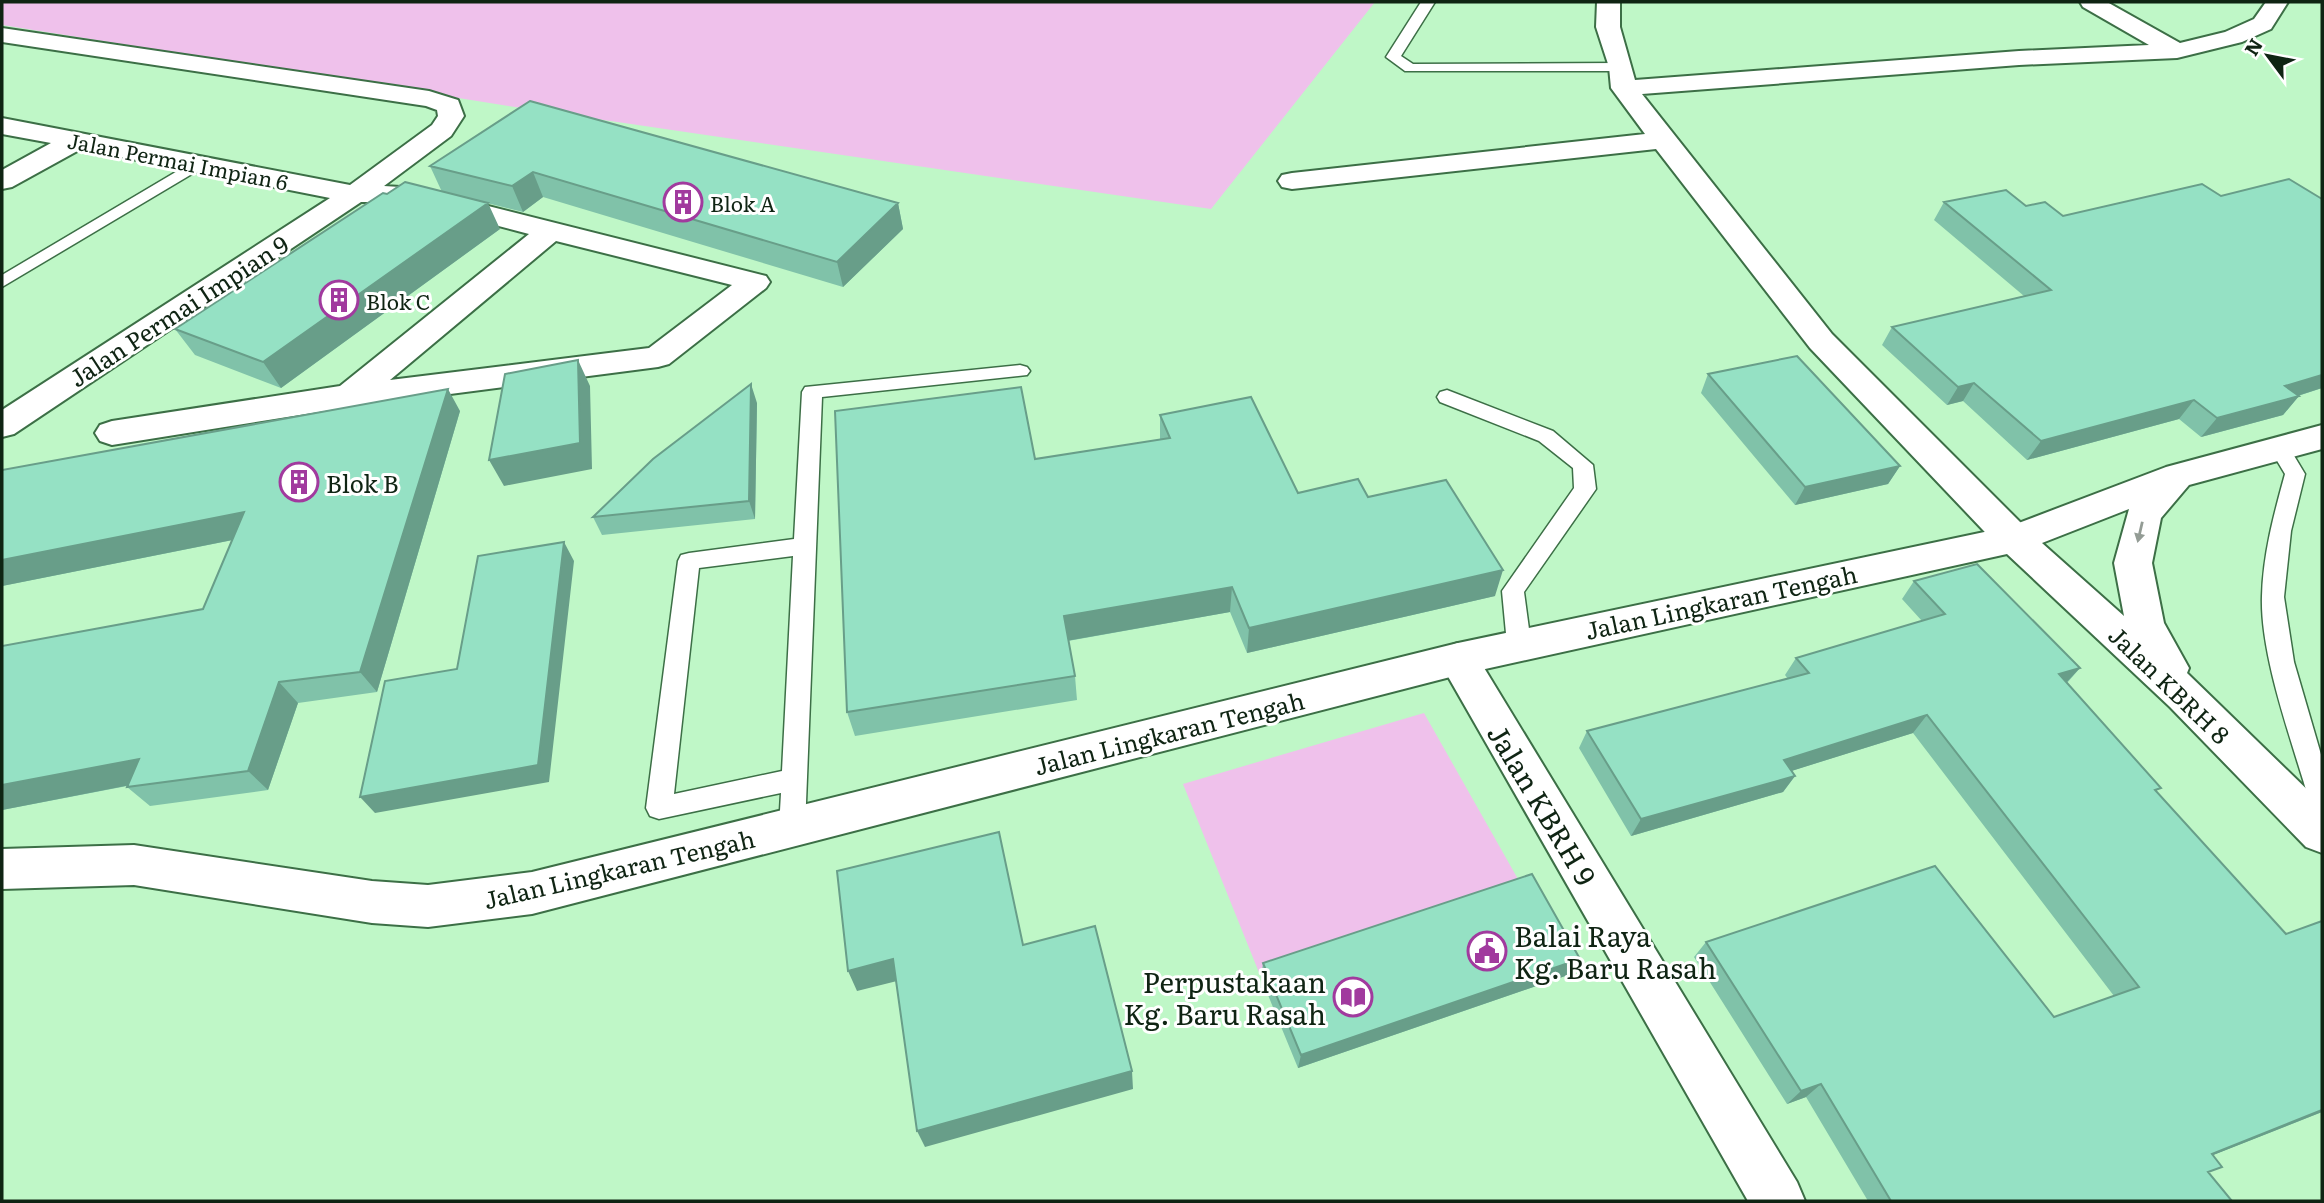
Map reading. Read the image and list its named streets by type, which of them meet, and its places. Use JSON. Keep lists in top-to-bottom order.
{
  "streets": {
    "street": [
      "Jalan Permai Impian 6",
      "Jalan Permai Impian 9",
      "Jalan Lingkaran Tengah",
      "Jalan KBRH 8",
      "Jalan KBRH 9"
    ]
  },
  "crossings": [
    ["Jalan Permai Impian 6", "Jalan Permai Impian 9"],
    ["Jalan Lingkaran Tengah", "Jalan KBRH 8"],
    ["Jalan Lingkaran Tengah", "Jalan KBRH 9"]
  ],
  "places": {
    "building": ["Blok A", "Blok C", "Blok B"],
    "public building": ["Balai Raya Kg. Baru Rasah"],
    "library": ["Perpustakaan Kg. Baru Rasah"]
  },
  "north": "top left"
}
